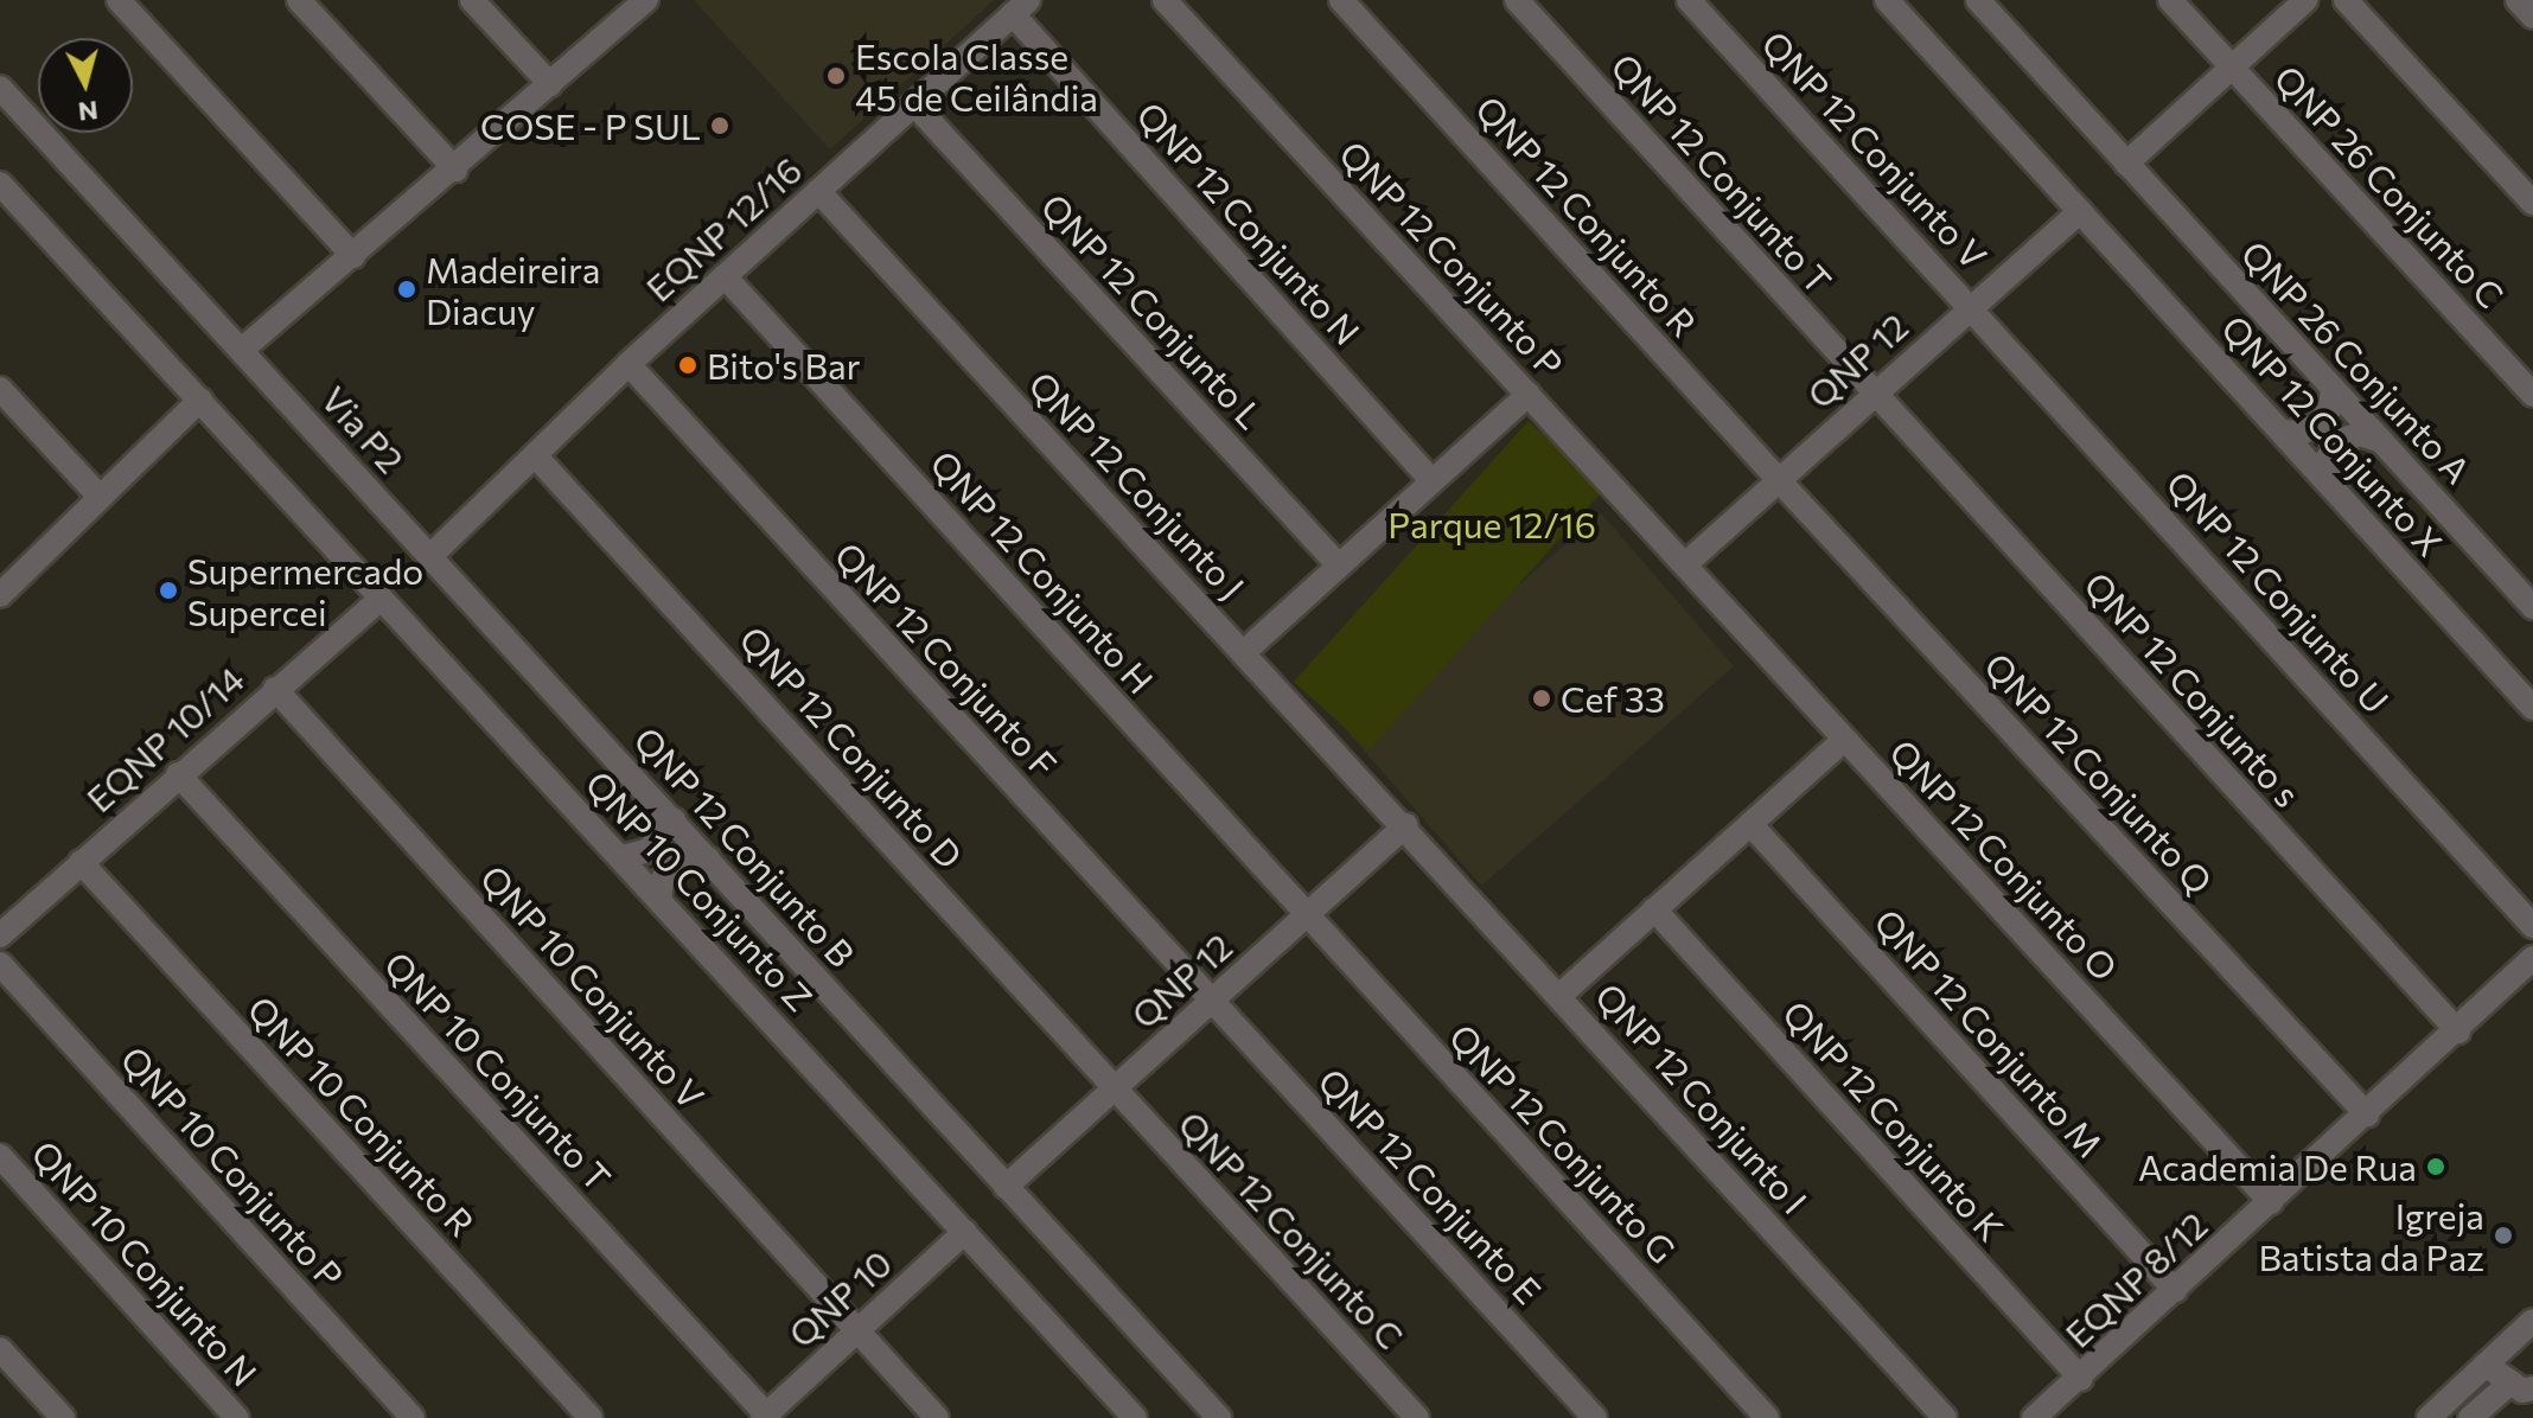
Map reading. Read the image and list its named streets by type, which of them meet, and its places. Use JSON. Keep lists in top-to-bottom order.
{
  "streets": {
    "street": [
      "QNP 12 Conjunto V",
      "QNP 12 Conjunto T",
      "QNP 26 Conjunto C",
      "QNP 12 Conjunto R",
      "QNP 12 Conjunto N",
      "EQNP 12/16",
      "QNP 12 Conjunto P",
      "QNP 12 Conjunto L",
      "QNP 12",
      "QNP 26 Conjunto A",
      "Via P2",
      "QNP 12 Conjunto X",
      "QNP 12 Conjunto J",
      "QNP 12 Conjunto H",
      "QNP 12 Conjunto U",
      "QNP 12 Conjunto F",
      "QNP 12 Conjunto s",
      "EQNP 10/14",
      "QNP 12 Conjunto D",
      "QNP 12 Conjunto Q",
      "QNP 12 Conjunto B",
      "QNP 12 Conjunto O",
      "QNP 10 Conjunto Z",
      "QNP 10 Conjunto V",
      "QNP 12 Conjunto M",
      "QNP 10 Conjunto T",
      "QNP 12 Conjunto I",
      "QNP 10 Conjunto R",
      "QNP 12 Conjunto K",
      "QNP 12 Conjunto G",
      "QNP 10 Conjunto P",
      "QNP 12 Conjunto E",
      "QNP 12 Conjunto C",
      "QNP 10 Conjunto N",
      "EQNP 8/12",
      "QNP 10"
    ]
  },
  "crossings": [
    ["QNP 12 Conjunto V", "QNP 12"],
    ["QNP 12 Conjunto V", "QNP 12 Conjunto U"],
    ["QNP 12 Conjunto T", "QNP 12"],
    ["QNP 12 Conjunto T", "QNP 12 Conjunto s"],
    ["QNP 12 Conjunto R", "QNP 12"],
    ["QNP 12 Conjunto R", "QNP 12 Conjunto Q"],
    ["QNP 12 Conjunto N", "EQNP 12/16"],
    ["EQNP 12/16", "QNP 12 Conjunto L"],
    ["EQNP 12/16", "Via P2"],
    ["EQNP 12/16", "QNP 12 Conjunto J"],
    ["EQNP 12/16", "QNP 12 Conjunto H"],
    ["EQNP 12/16", "QNP 12 Conjunto F"],
    ["EQNP 12/16", "QNP 12 Conjunto D"],
    ["EQNP 12/16", "QNP 12 Conjunto B"],
    ["QNP 12 Conjunto P", "QNP 12"],
    ["QNP 12 Conjunto P", "QNP 12 Conjunto O"],
    ["QNP 12", "QNP 12 Conjunto X"],
    ["QNP 12", "QNP 12 Conjunto J"],
    ["QNP 12", "QNP 12 Conjunto H"],
    ["QNP 12", "QNP 12 Conjunto U"],
    ["QNP 12", "QNP 12 Conjunto F"],
    ["QNP 12", "QNP 12 Conjunto s"],
    ["QNP 12", "QNP 12 Conjunto D"],
    ["QNP 12", "QNP 12 Conjunto Q"],
    ["QNP 12", "QNP 12 Conjunto B"],
    ["QNP 12", "QNP 12 Conjunto O"],
    ["QNP 12", "QNP 12 Conjunto I"],
    ["QNP 12", "QNP 12 Conjunto G"],
    ["QNP 12", "QNP 12 Conjunto E"],
    ["QNP 12", "QNP 12 Conjunto C"],
    ["Via P2", "QNP 12 Conjunto B"],
    ["QNP 12 Conjunto J", "QNP 12 Conjunto I"],
    ["QNP 12 Conjunto H", "QNP 12 Conjunto G"],
    ["QNP 12 Conjunto F", "QNP 12 Conjunto E"],
    ["QNP 12 Conjunto s", "EQNP 8/12"],
    ["EQNP 10/14", "QNP 10 Conjunto Z"],
    ["EQNP 10/14", "QNP 10 Conjunto V"],
    ["EQNP 10/14", "QNP 10 Conjunto T"],
    ["EQNP 10/14", "QNP 10 Conjunto R"],
    ["QNP 12 Conjunto D", "QNP 12 Conjunto C"],
    ["QNP 12 Conjunto Q", "EQNP 8/12"],
    ["QNP 12 Conjunto O", "EQNP 8/12"],
    ["QNP 10 Conjunto Z", "QNP 10"],
    ["QNP 10 Conjunto V", "QNP 10"],
    ["QNP 12 Conjunto M", "EQNP 8/12"],
    ["QNP 10 Conjunto T", "QNP 10"],
    ["QNP 12 Conjunto K", "EQNP 8/12"]
  ],
  "parks": ["Parque 12/16"],
  "places": [
    "Escola Classe 45 de Ceilândia",
    "COSE - P SUL",
    "Madeireira Diacuy",
    "Bito's Bar",
    "Supermercado Supercei",
    "Cef 33",
    "Academia De Rua",
    "Igreja Batista da Paz"
  ],
  "north": "bottom"
}
